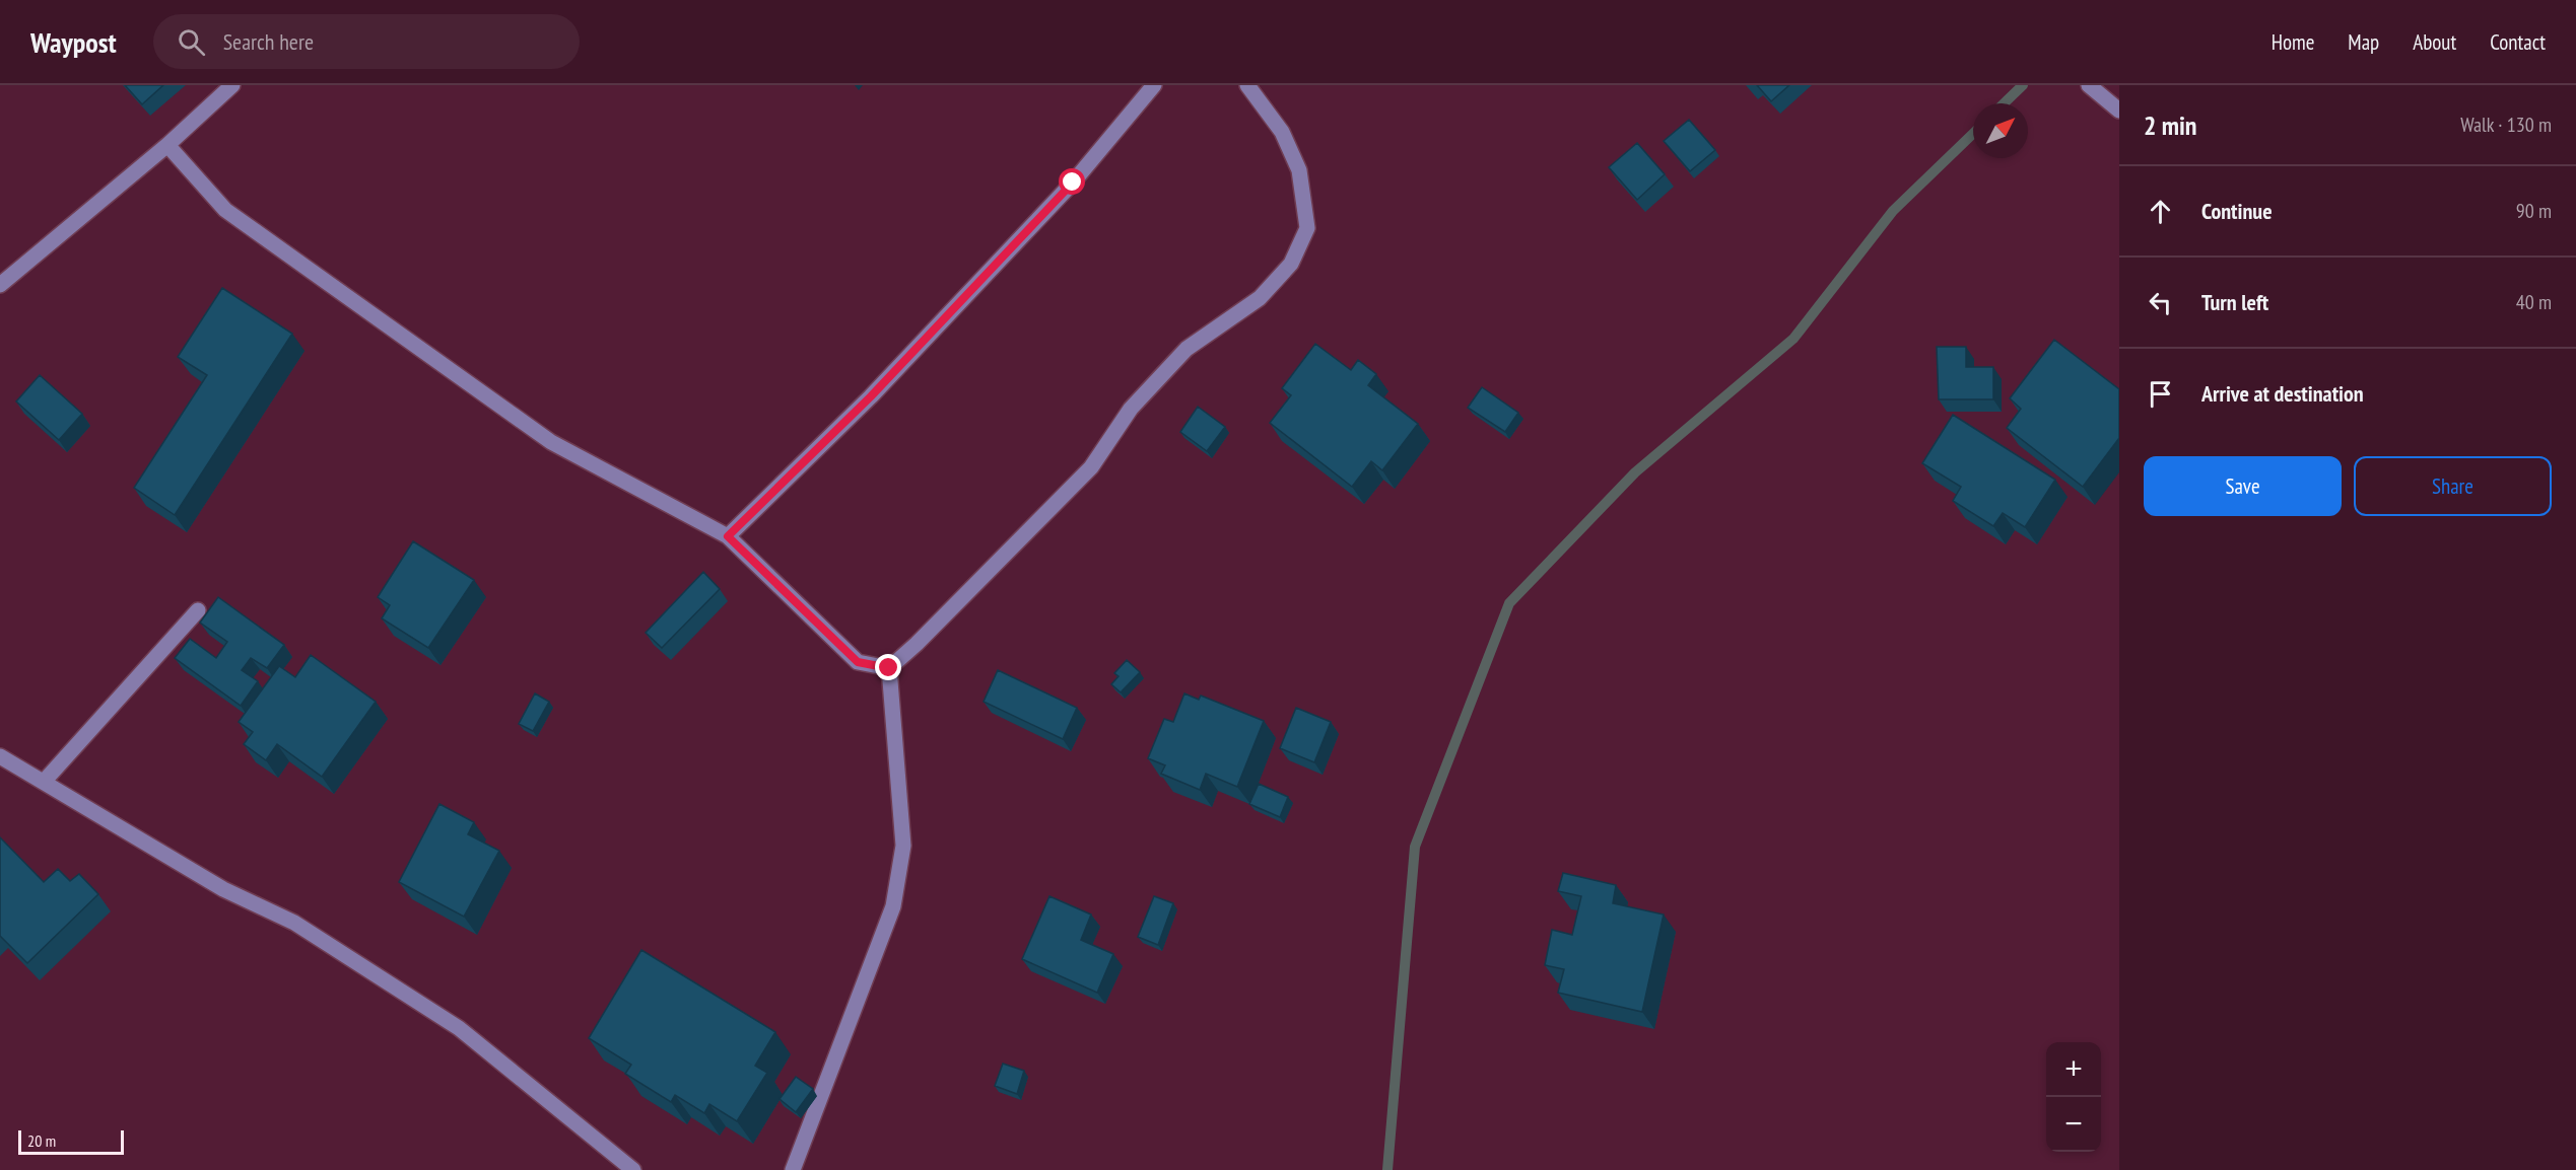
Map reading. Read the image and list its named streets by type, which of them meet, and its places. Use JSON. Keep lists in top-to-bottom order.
{
  "scale_bar": "20 m",
  "north": "top right",
  "page": {
    "header": "Waypost",
    "search": "Search here",
    "nav": [
      "Home",
      "Map",
      "About",
      "Contact"
    ],
    "heading": ["2 min", "Walk · 130 m"],
    "list": [
      ["Continue", "90 m"],
      ["Turn left", "40 m"],
      "Arrive at destination"
    ],
    "buttons": ["Save", "Share"],
    "map_buttons": ["+", "−"],
    "scale": "20 m"
  }
}
